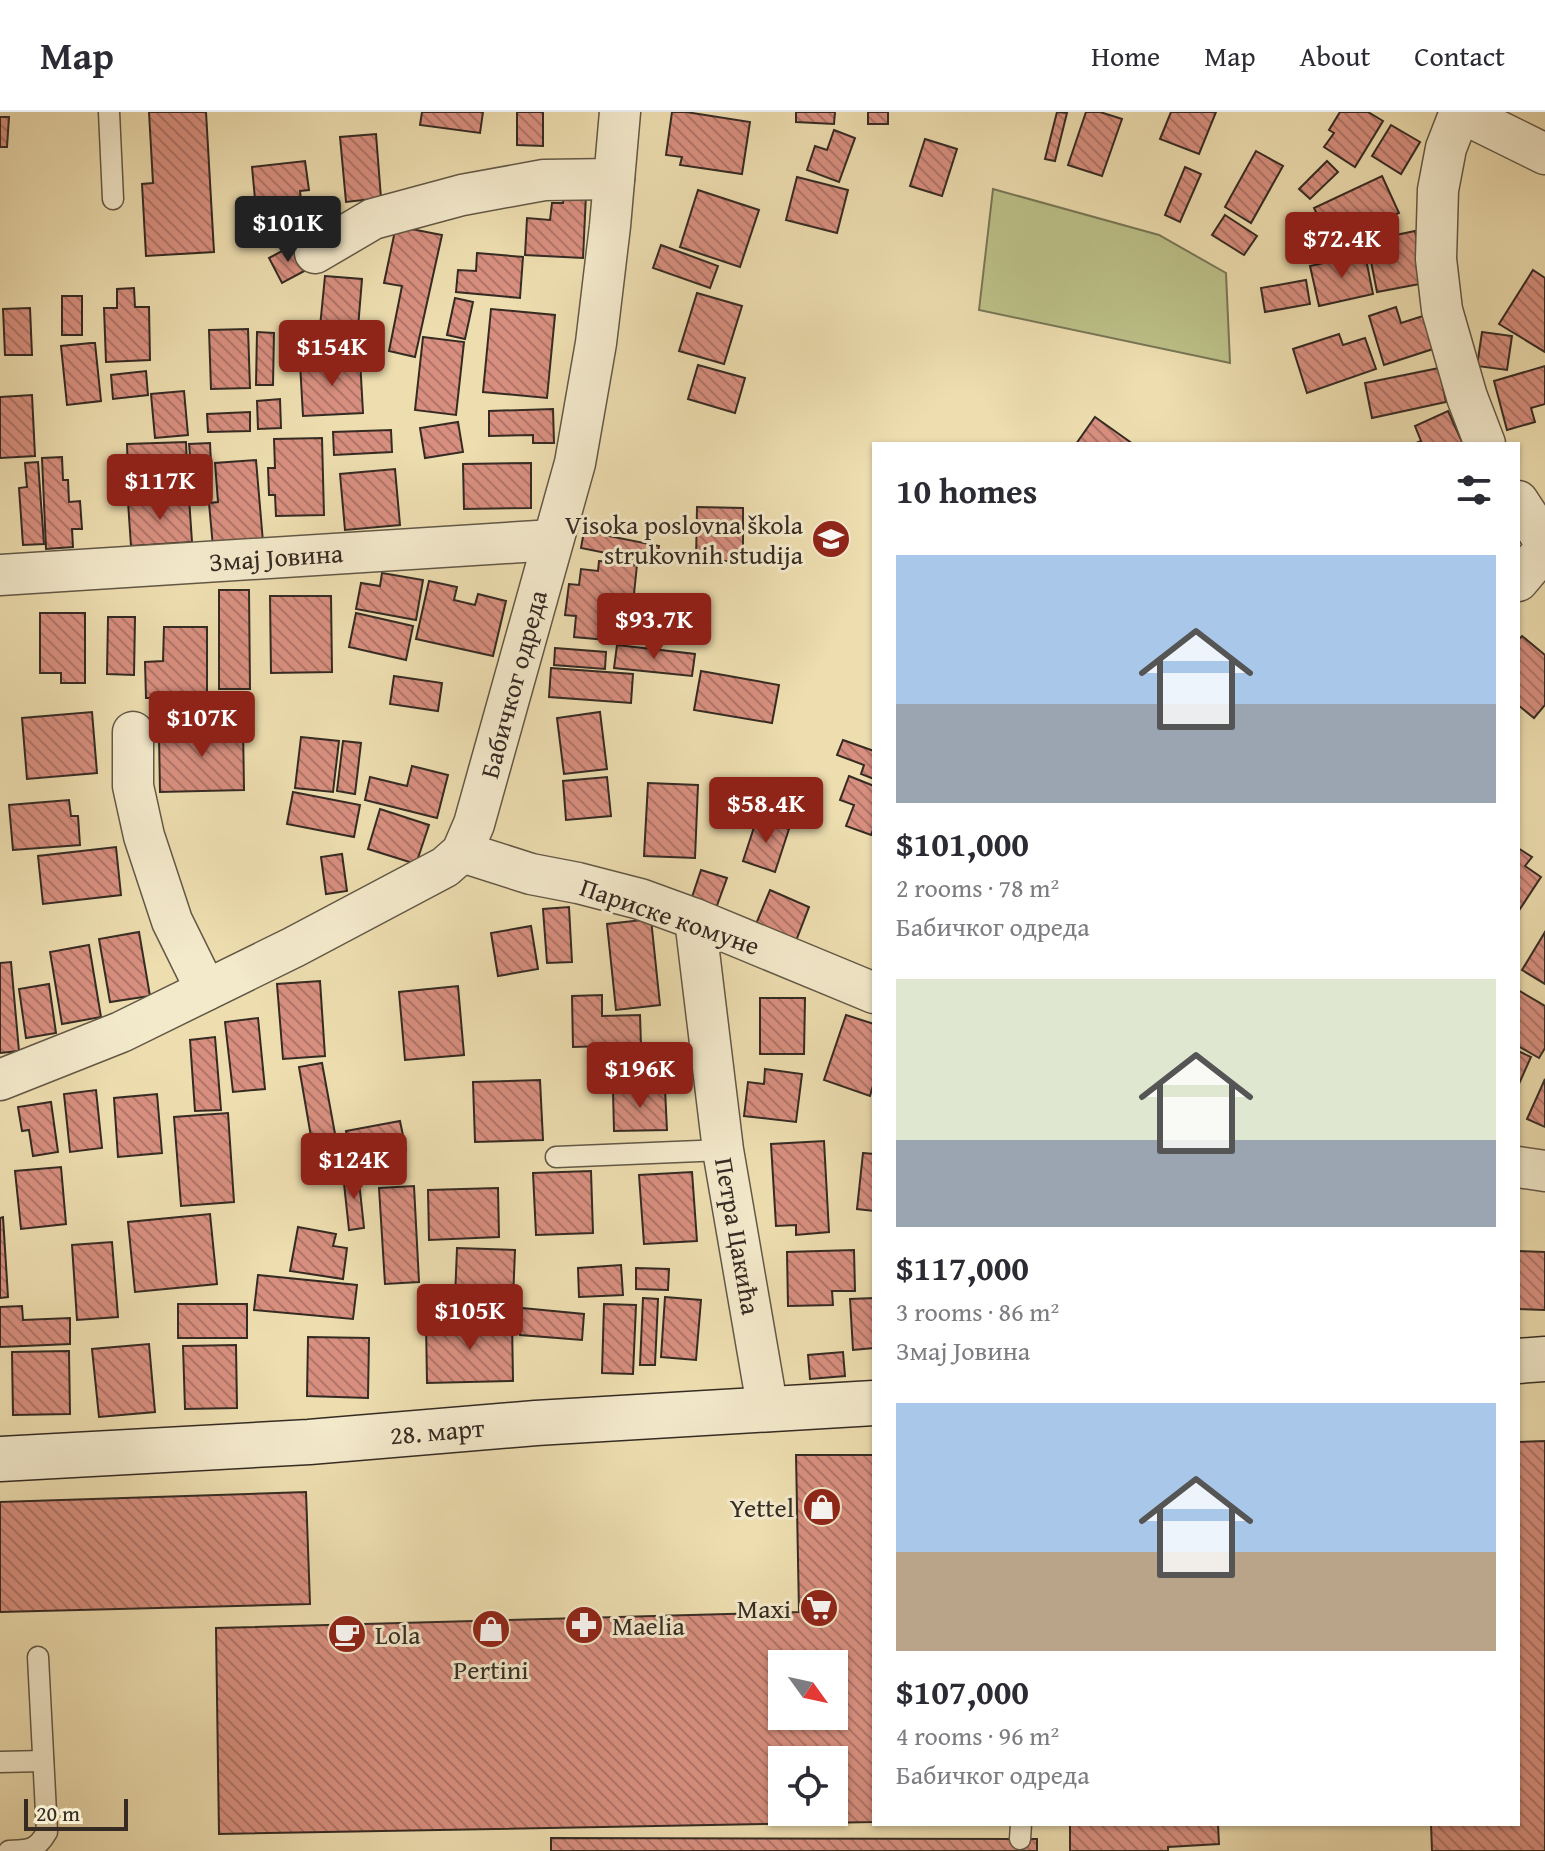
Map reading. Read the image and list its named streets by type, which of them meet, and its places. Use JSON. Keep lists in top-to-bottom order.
{
  "streets": {
    "main road": ["28. март"],
    "street": [
      "Змај Јовина",
      "Бабичког одреда",
      "Париске комуне",
      "Петра Цакића"
    ]
  },
  "crossings": [
    ["Змај Јовина", "Бабичког одреда"],
    ["Бабичког одреда", "Париске комуне"],
    ["Париске комуне", "Петра Цакића"],
    ["Петра Цакића", "28. март"]
  ],
  "places": {
    "school or university": ["Visoka poslovna škola strukovnih studija"],
    "shop": ["Yettel", "Pertini"],
    "supermarket": ["Maxi"],
    "pharmacy": ["Maelia"],
    "cafe": ["Lola"]
  },
  "scale_bar": "20 m",
  "north": "bottom right",
  "page": {
    "header": "Map",
    "nav": [
      "Home",
      "Map",
      "About",
      "Contact"
    ],
    "price": [
      "$101K",
      "$72.4K",
      "$154K",
      "$117K",
      "$93.7K",
      "$107K",
      "$58.4K",
      "$196K",
      "$124K",
      "$105K"
    ],
    "heading": "10 homes",
    "list": [
      {
        "name": "$101,000",
        "note": "2 rooms · 78 m² · Бабичког одреда"
      },
      {
        "name": "$117,000",
        "note": "3 rooms · 86 m² · Змај Јовина"
      },
      {
        "name": "$107,000",
        "note": "4 rooms · 96 m² · Бабичког одреда"
      }
    ],
    "scale": "20 m"
  }
}
